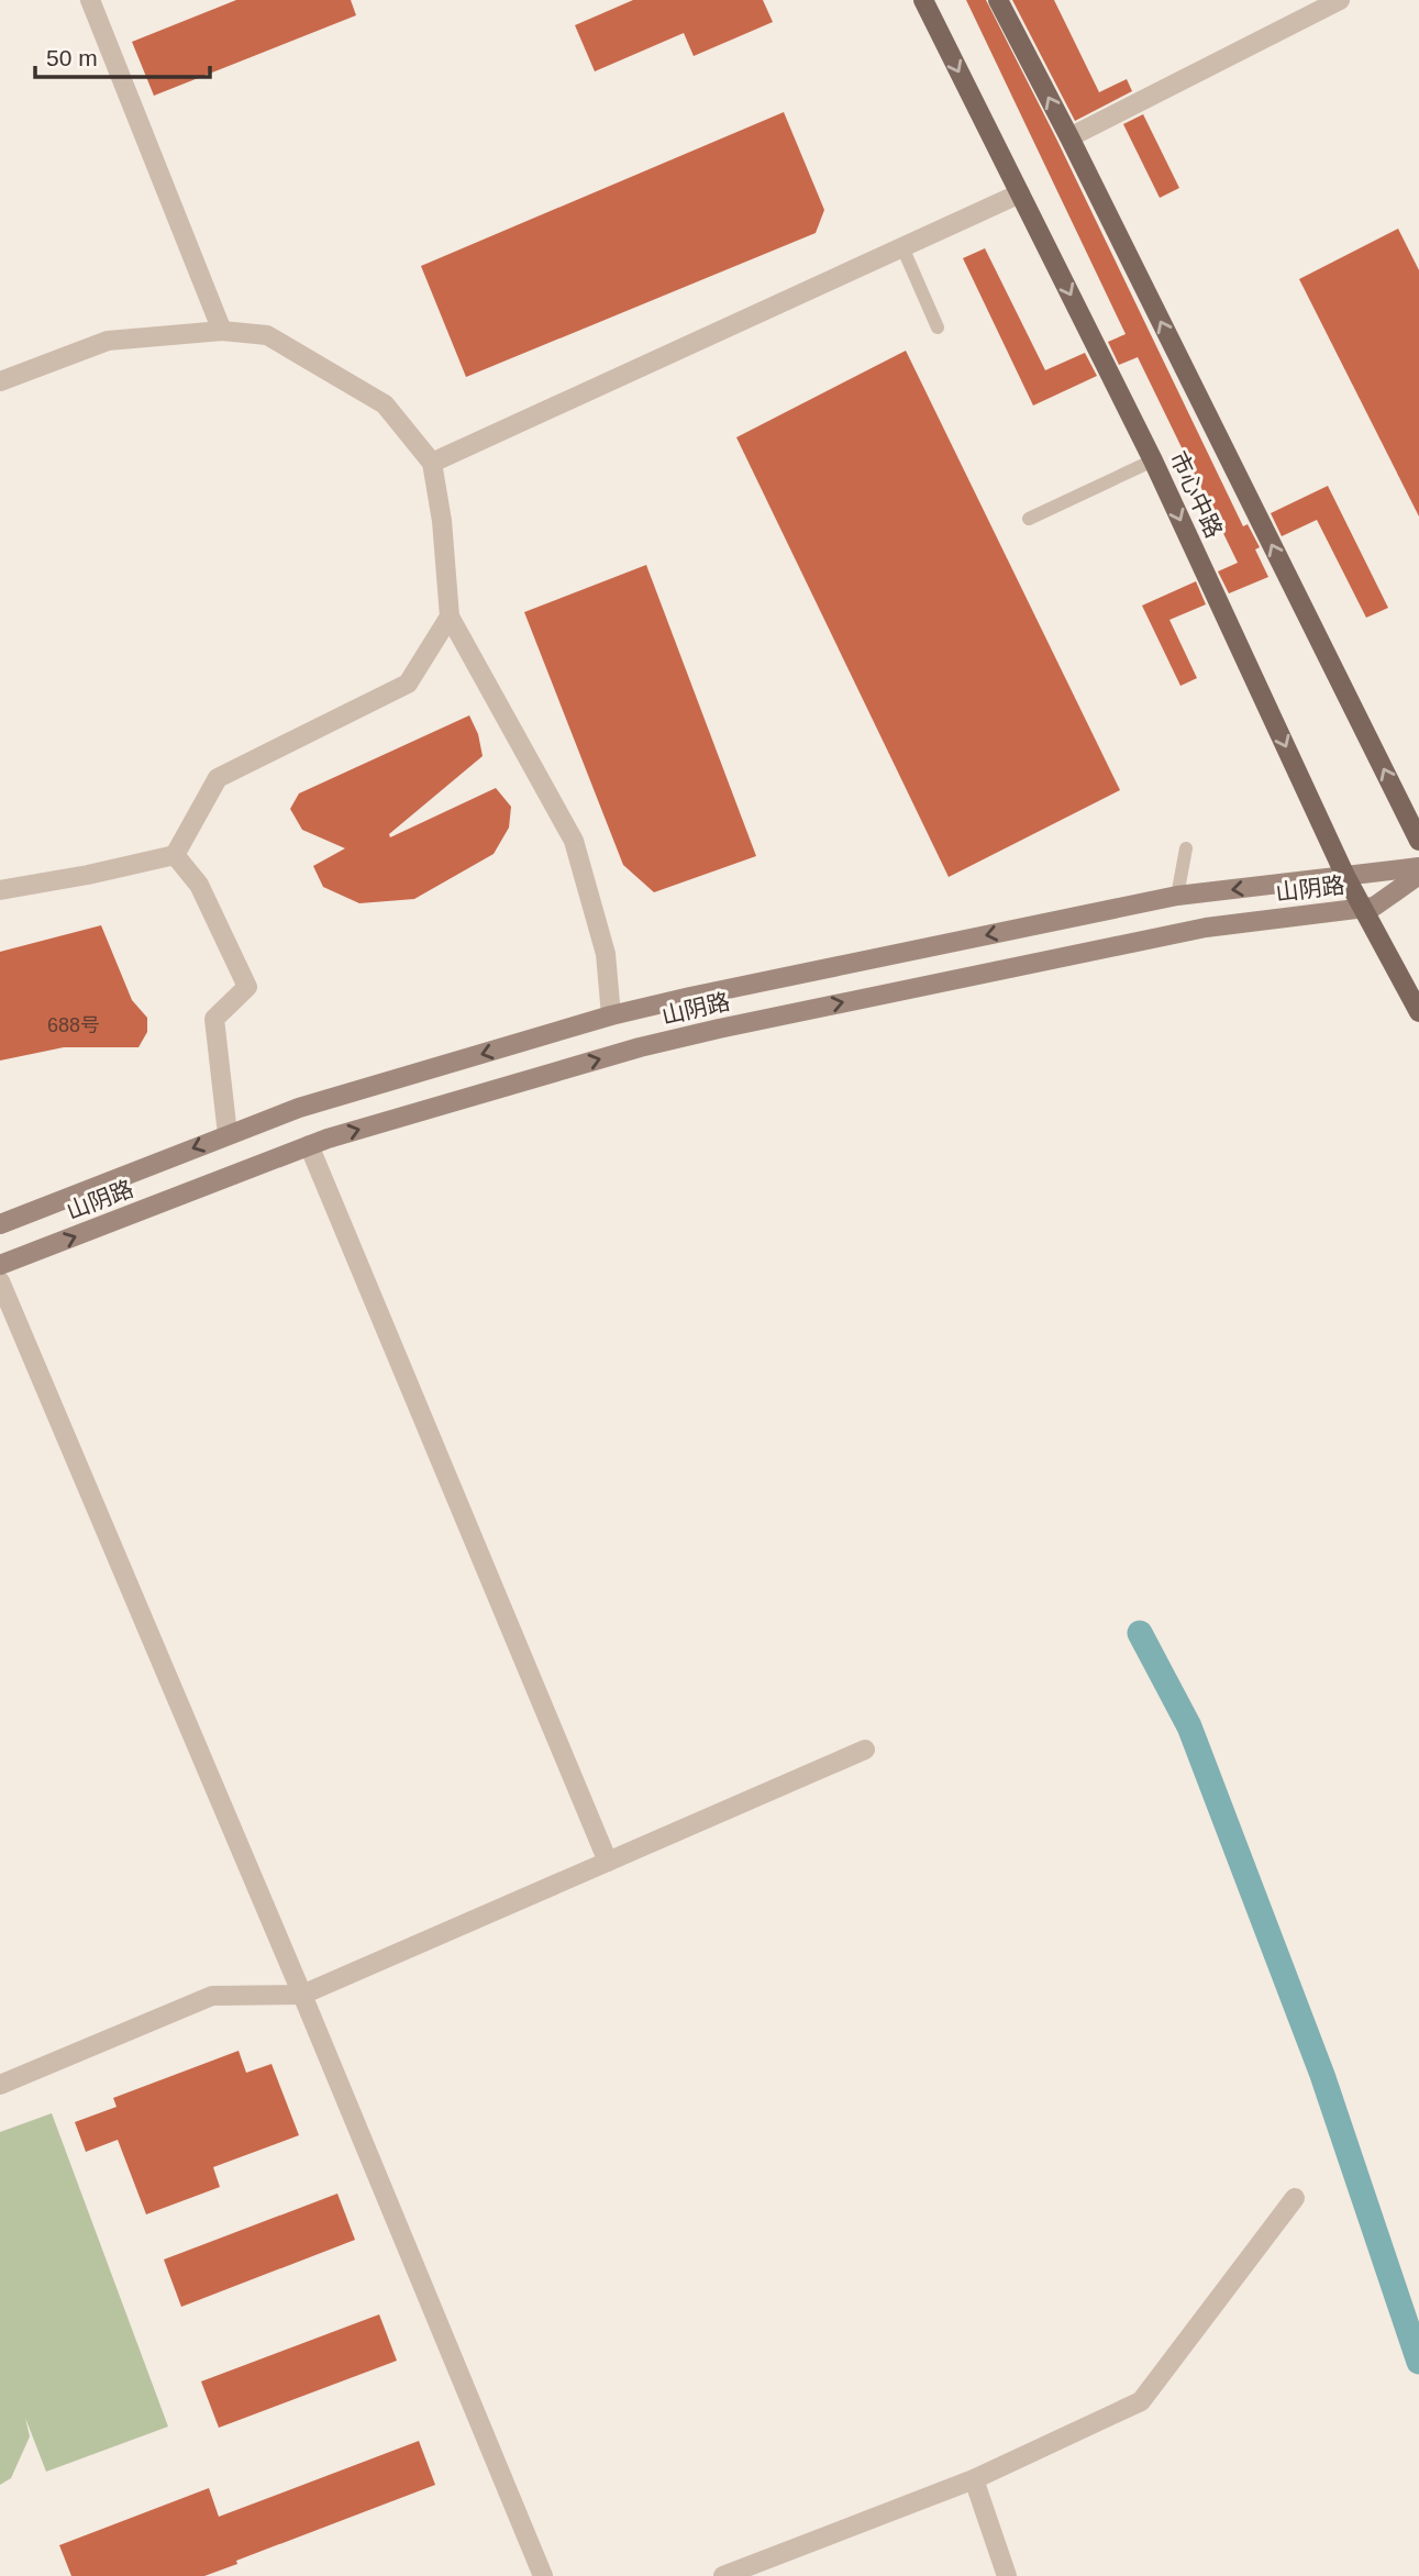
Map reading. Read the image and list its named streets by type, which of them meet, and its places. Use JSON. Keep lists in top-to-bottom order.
{
  "streets": {
    "main road": ["市心中路", "山阴路"]
  },
  "crossings": [
    ["市心中路", "山阴路"]
  ],
  "house_numbers": ["688号"],
  "scale_bar": "50 m"
}
